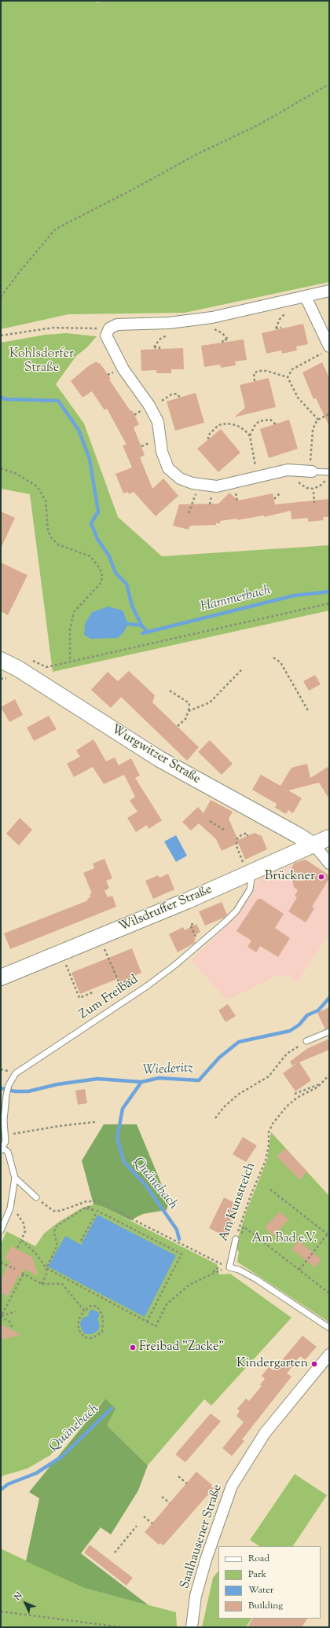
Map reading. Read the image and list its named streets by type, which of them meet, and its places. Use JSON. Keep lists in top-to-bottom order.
{
  "streets": {
    "street": ["Wurgwitzer Straße", "Wilsdruffer Straße", "Saalhausener Straße"],
    "lane": ["Zum Freibad", "Am Kunstteich"]
  },
  "crossings": [
    ["Wurgwitzer Straße", "Wilsdruffer Straße"],
    ["Wilsdruffer Straße", "Zum Freibad"]
  ],
  "water": ["Hammerbach", "Wiederitz", "Quänebach"],
  "parks": ["Kohlsdorfer Straße", "Am Bad e.V."],
  "places": ["Brückner", "Freibad \"Zacke\"", "Kindergarten"],
  "legend": [
    "Road",
    "Park",
    "Water",
    "Building"
  ],
  "north": "top left"
}
